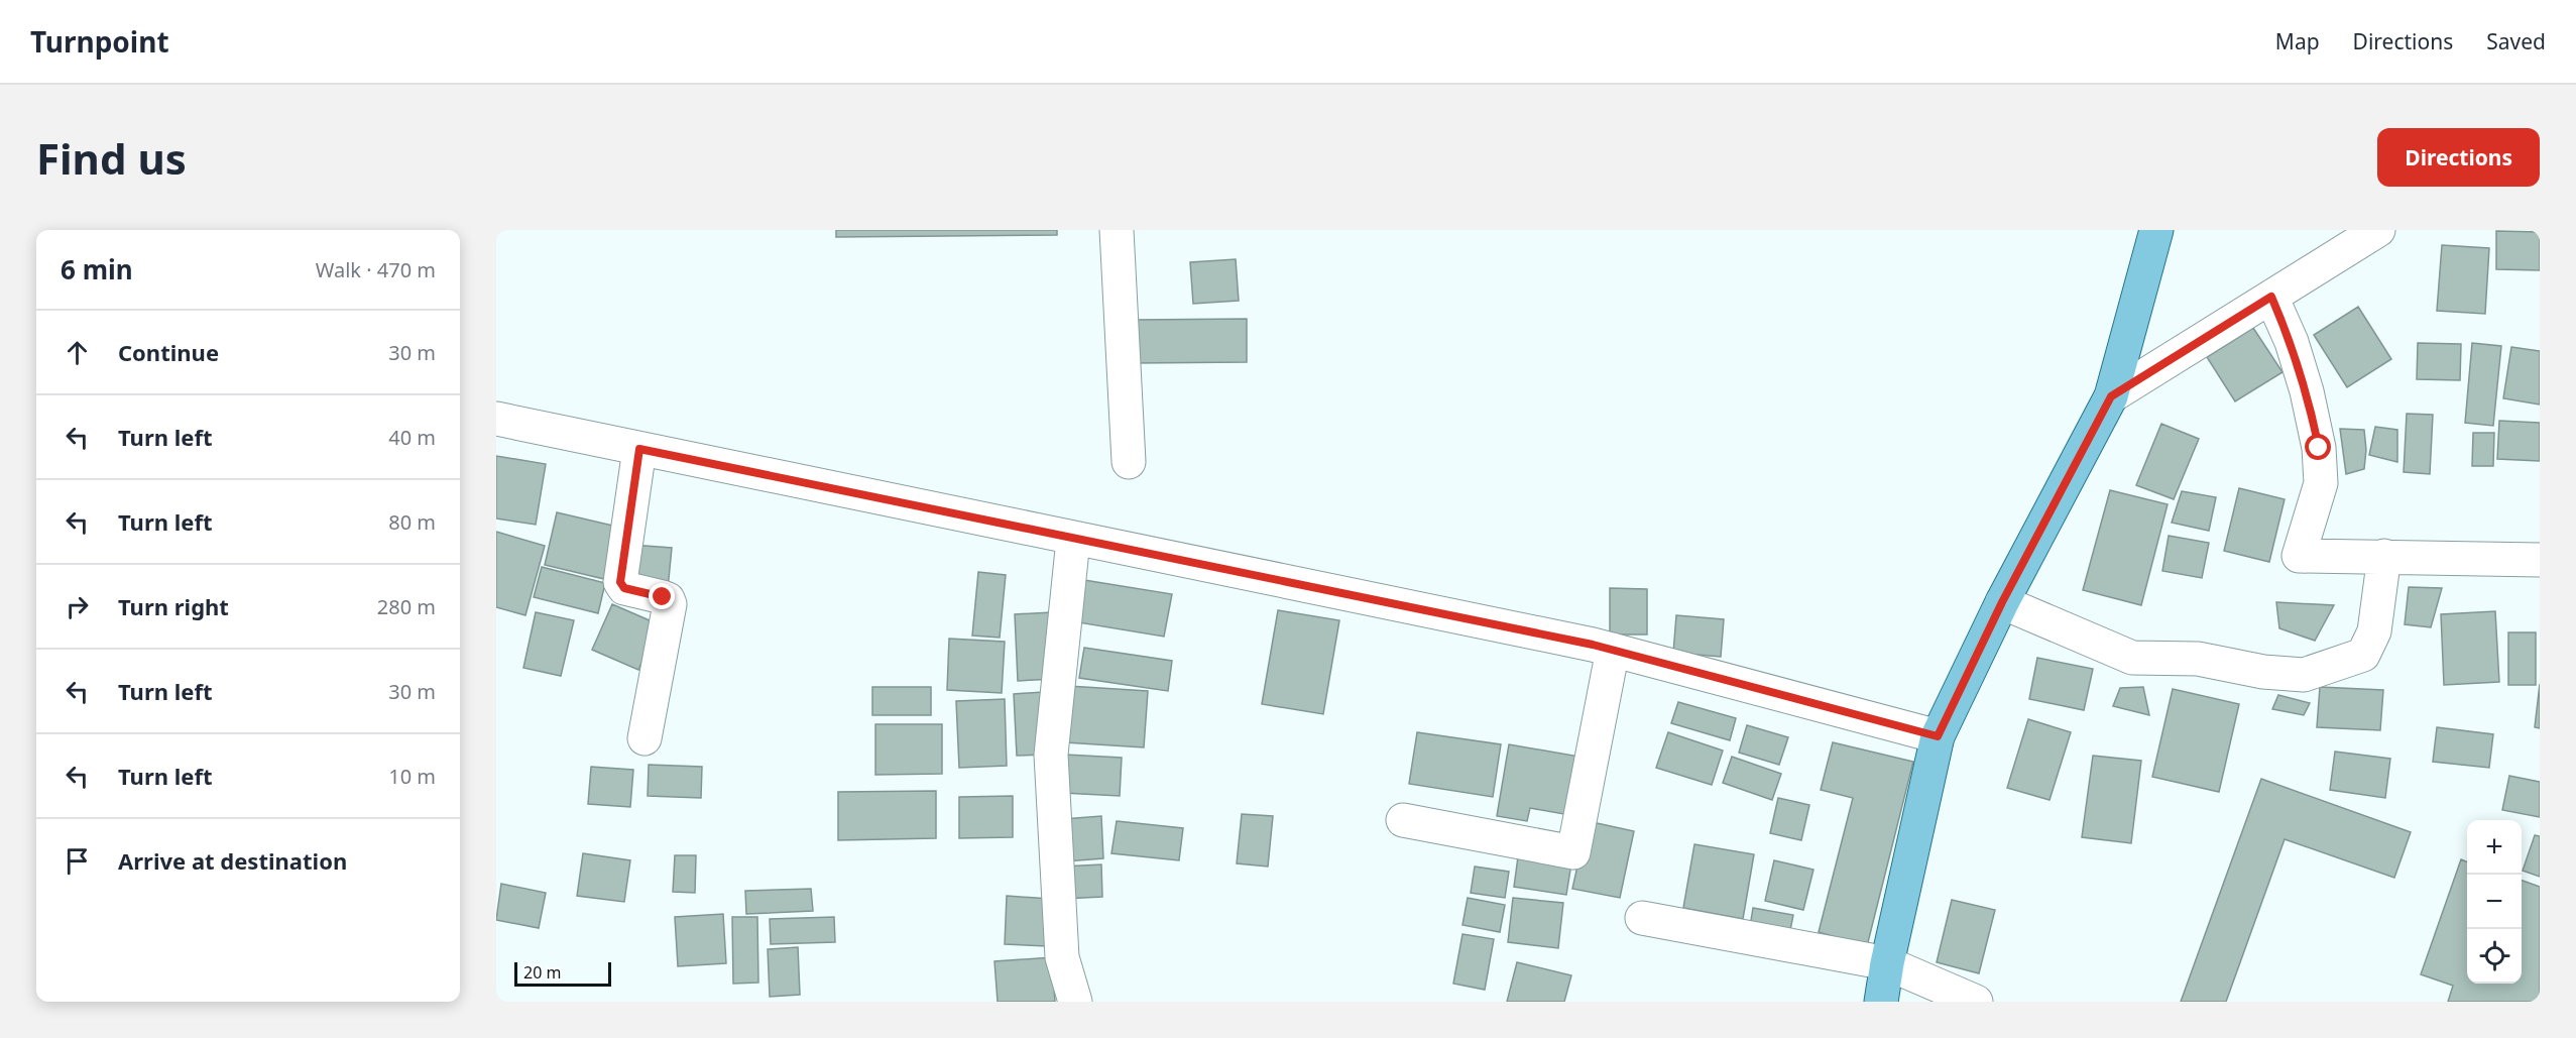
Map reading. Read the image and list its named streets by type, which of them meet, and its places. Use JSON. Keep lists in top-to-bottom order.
{
  "scale_bar": "20 m",
  "page": {
    "header": "Turnpoint",
    "nav": ["Map", "Directions", "Saved"],
    "buttons": "Directions",
    "title": "Find us",
    "heading": ["6 min", "Walk · 470 m"],
    "list": [
      ["Continue", "30 m"],
      ["Turn left", "40 m"],
      ["Turn left", "80 m"],
      ["Turn right", "280 m"],
      ["Turn left", "30 m"],
      ["Turn left", "10 m"],
      "Arrive at destination"
    ],
    "map_buttons": ["+", "−"],
    "scale": "20 m"
  }
}
